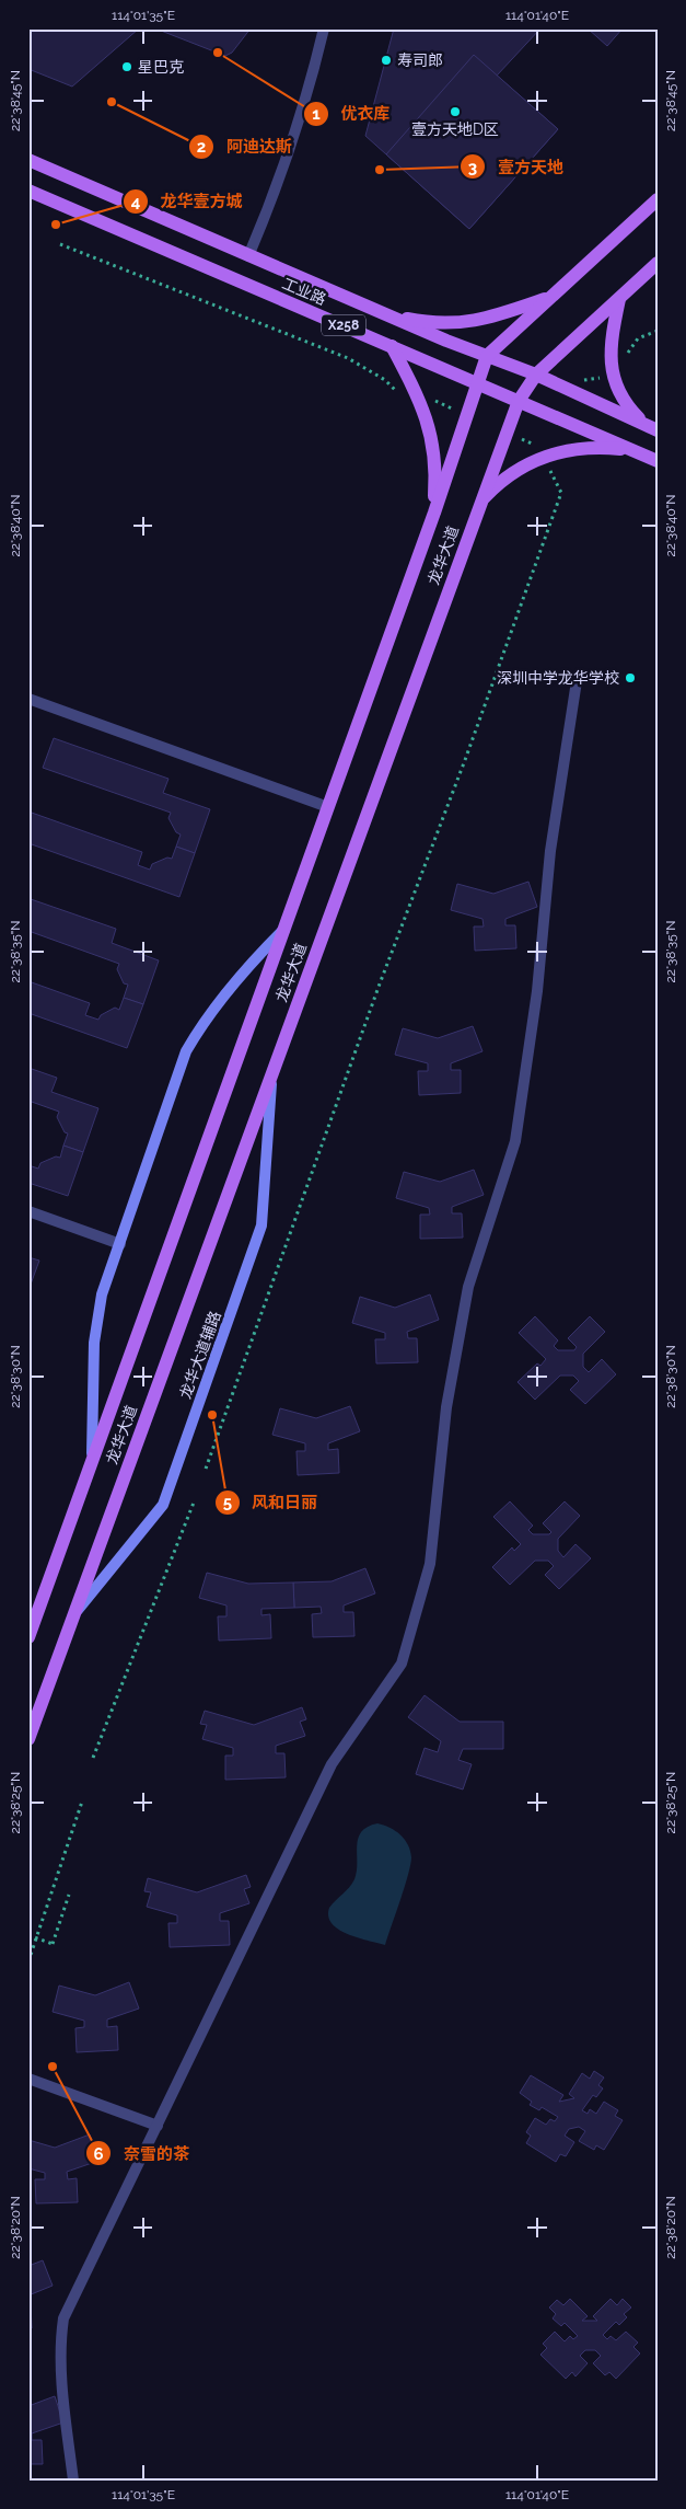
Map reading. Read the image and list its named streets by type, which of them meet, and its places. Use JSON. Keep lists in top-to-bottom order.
{
  "streets": {
    "main road": [
      "工业路",
      "X258",
      "龙华大道",
      "龙华大道辅路"
    ]
  },
  "crossings": [
    ["工业路", "龙华大道"],
    ["龙华大道", "龙华大道辅路"]
  ],
  "places": [
    "优衣库",
    "寿司郎",
    "星巴克",
    "阿迪达斯",
    "壹方天地D区",
    "壹方天地",
    "龙华壹方城",
    "深圳中学龙华学校",
    "风和日丽",
    "奈雪的茶"
  ],
  "coordinates": [
    "114°01'35\"E",
    "114°01'40\"E",
    "22°38'45\"N",
    "22°38'40\"N",
    "22°38'35\"N",
    "22°38'30\"N",
    "22°38'25\"N",
    "22°38'20\"N"
  ]
}
